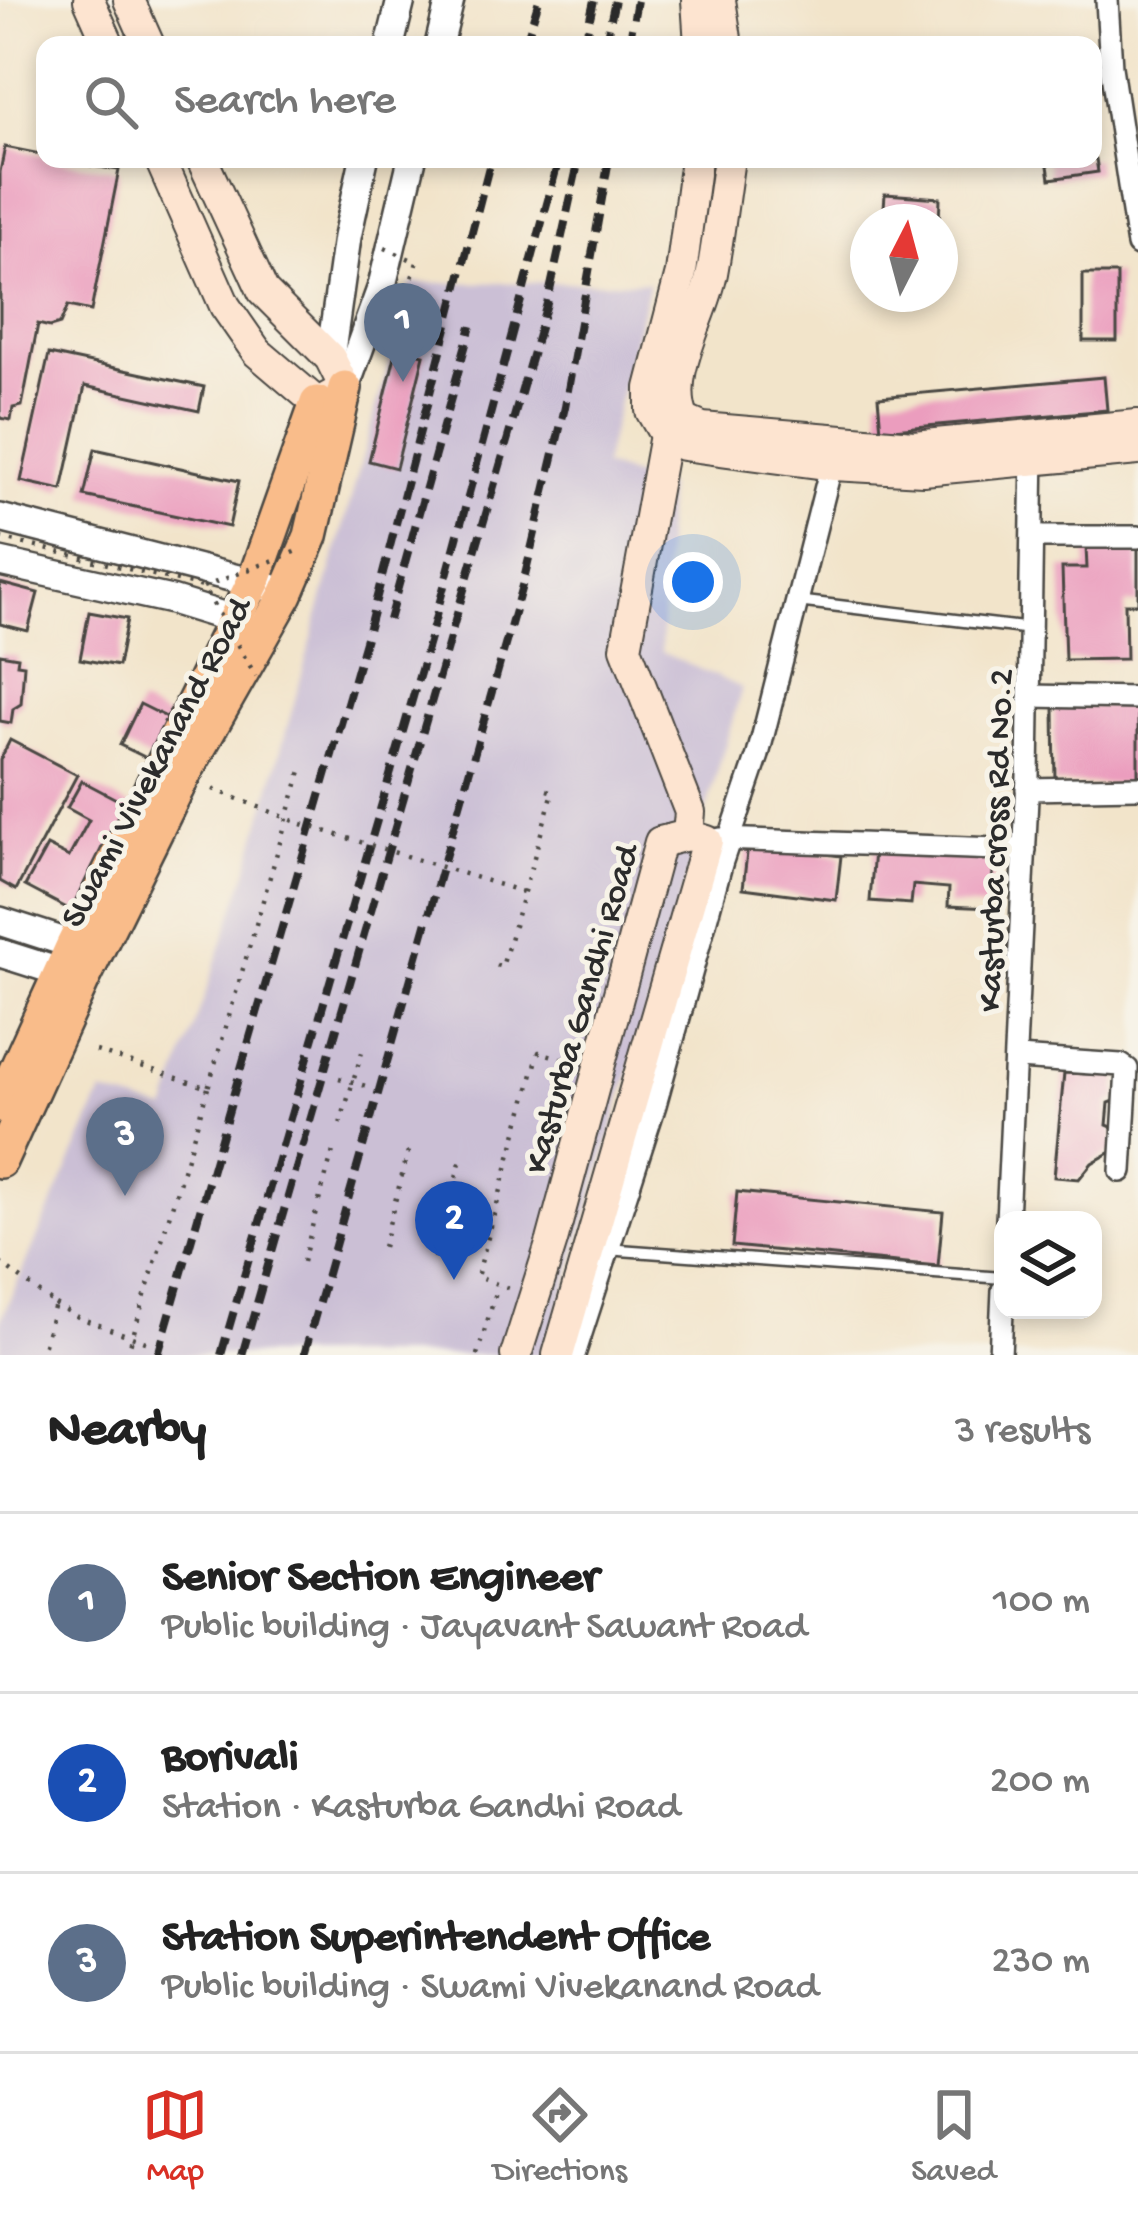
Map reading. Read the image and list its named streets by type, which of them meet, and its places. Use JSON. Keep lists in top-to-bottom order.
{
  "streets": {
    "main road": ["Swami Vivekanand Road", "Kasturba Gandhi Road"],
    "street": ["Kasturba cross Rd No.2"]
  },
  "north": "top",
  "page": {
    "search": "Search here",
    "pins": ["1", "3", "2"],
    "heading": ["Nearby", "3 results"],
    "list": [
      {
        "mark": "1",
        "name": "Senior Section Engineer",
        "note": "Public building · Jayavant Sawant Road",
        "value": "100 m"
      },
      {
        "mark": "2",
        "name": "Borivali",
        "note": "Station · Kasturba Gandhi Road",
        "value": "200 m"
      },
      {
        "mark": "3",
        "name": "Station Superintendent Office",
        "note": "Public building · Swami Vivekanand Road",
        "value": "230 m"
      }
    ],
    "nav": ["Map", "Directions", "Saved"]
  }
}
